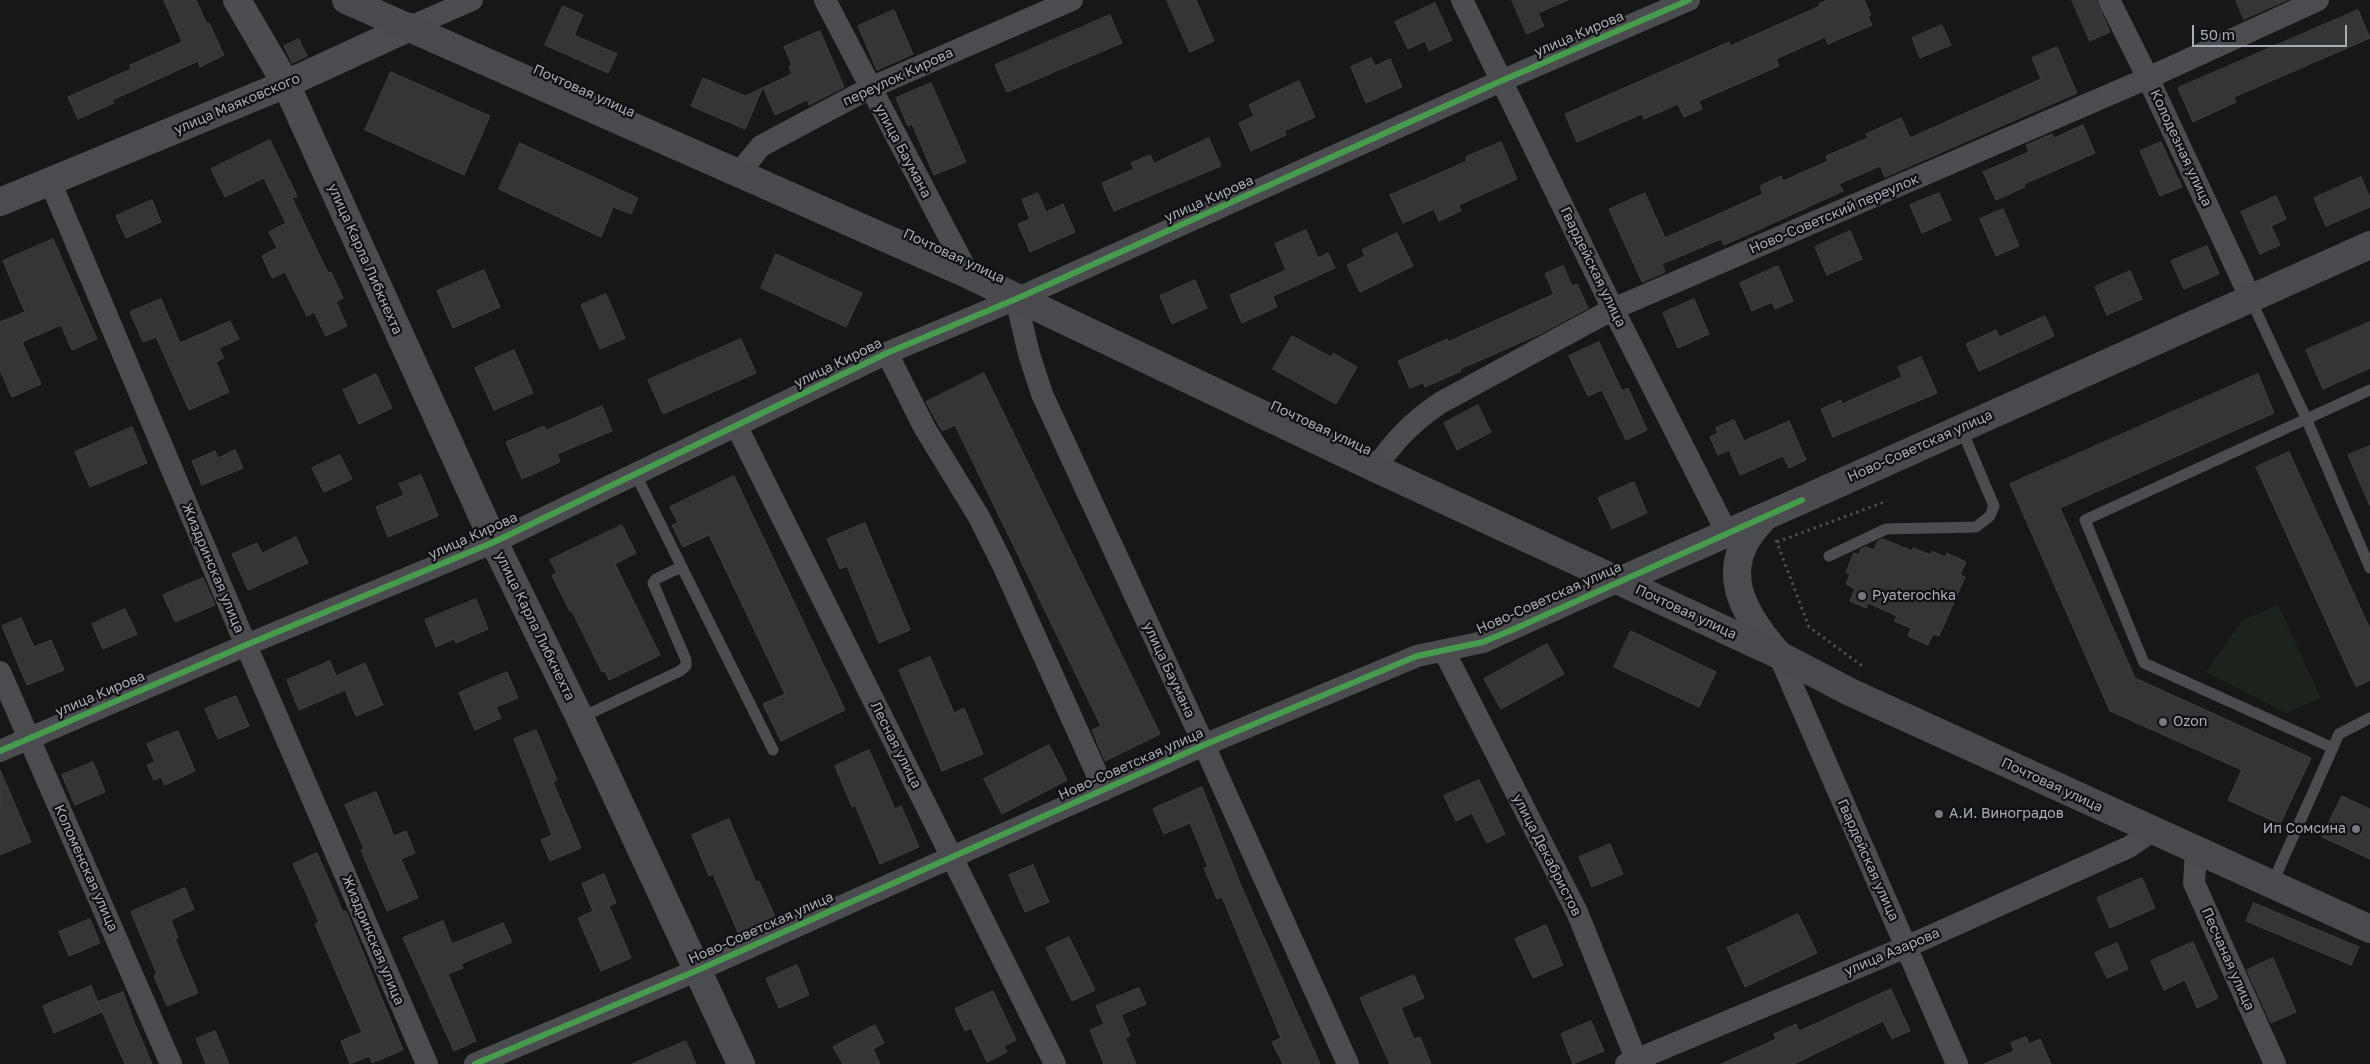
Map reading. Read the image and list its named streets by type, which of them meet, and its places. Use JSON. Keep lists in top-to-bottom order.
{
  "streets": {
    "main road": ["Почтовая улица", "Ново-Советская улица"],
    "street": [
      "улица Кирова",
      "переулок Кирова",
      "улица Маяковского",
      "Колодезная улица",
      "улица Баумана",
      "Ново-Советский переулок",
      "улица Карла Либкнехта",
      "Гвардейская улица",
      "Жиздринская улица",
      "Лесная улица",
      "улица Декабристов",
      "Коломенская улица",
      "улица Азарова",
      "Песчаная улица"
    ]
  },
  "crossings": [
    ["улица Кирова", "Почтовая улица"],
    ["улица Кирова", "улица Баумана"],
    ["улица Кирова", "улица Карла Либкнехта"],
    ["улица Кирова", "Гвардейская улица"],
    ["улица Кирова", "Жиздринская улица"],
    ["улица Кирова", "Лесная улица"],
    ["улица Кирова", "Коломенская улица"],
    ["переулок Кирова", "Почтовая улица"],
    ["переулок Кирова", "улица Баумана"],
    ["Почтовая улица", "улица Маяковского"],
    ["Почтовая улица", "улица Баумана"],
    ["Почтовая улица", "Ново-Советский переулок"],
    ["Почтовая улица", "Гвардейская улица"],
    ["Почтовая улица", "Ново-Советская улица"],
    ["Почтовая улица", "улица Азарова"],
    ["Почтовая улица", "Песчаная улица"],
    ["улица Маяковского", "улица Карла Либкнехта"],
    ["улица Маяковского", "Жиздринская улица"],
    ["Колодезная улица", "Ново-Советский переулок"],
    ["Колодезная улица", "Ново-Советская улица"],
    ["улица Баумана", "Ново-Советская улица"],
    ["Ново-Советский переулок", "Гвардейская улица"],
    ["улица Карла Либкнехта", "Ново-Советская улица"],
    ["Гвардейская улица", "Ново-Советская улица"],
    ["Гвардейская улица", "улица Азарова"],
    ["Ново-Советская улица", "Лесная улица"],
    ["Ново-Советская улица", "улица Декабристов"],
    ["улица Декабристов", "улица Азарова"]
  ],
  "places": [
    "Pyaterochka",
    "Ozon",
    "А.И. Виноградов",
    "Ип Сомсина"
  ],
  "scale_bar": "50 m"
}
